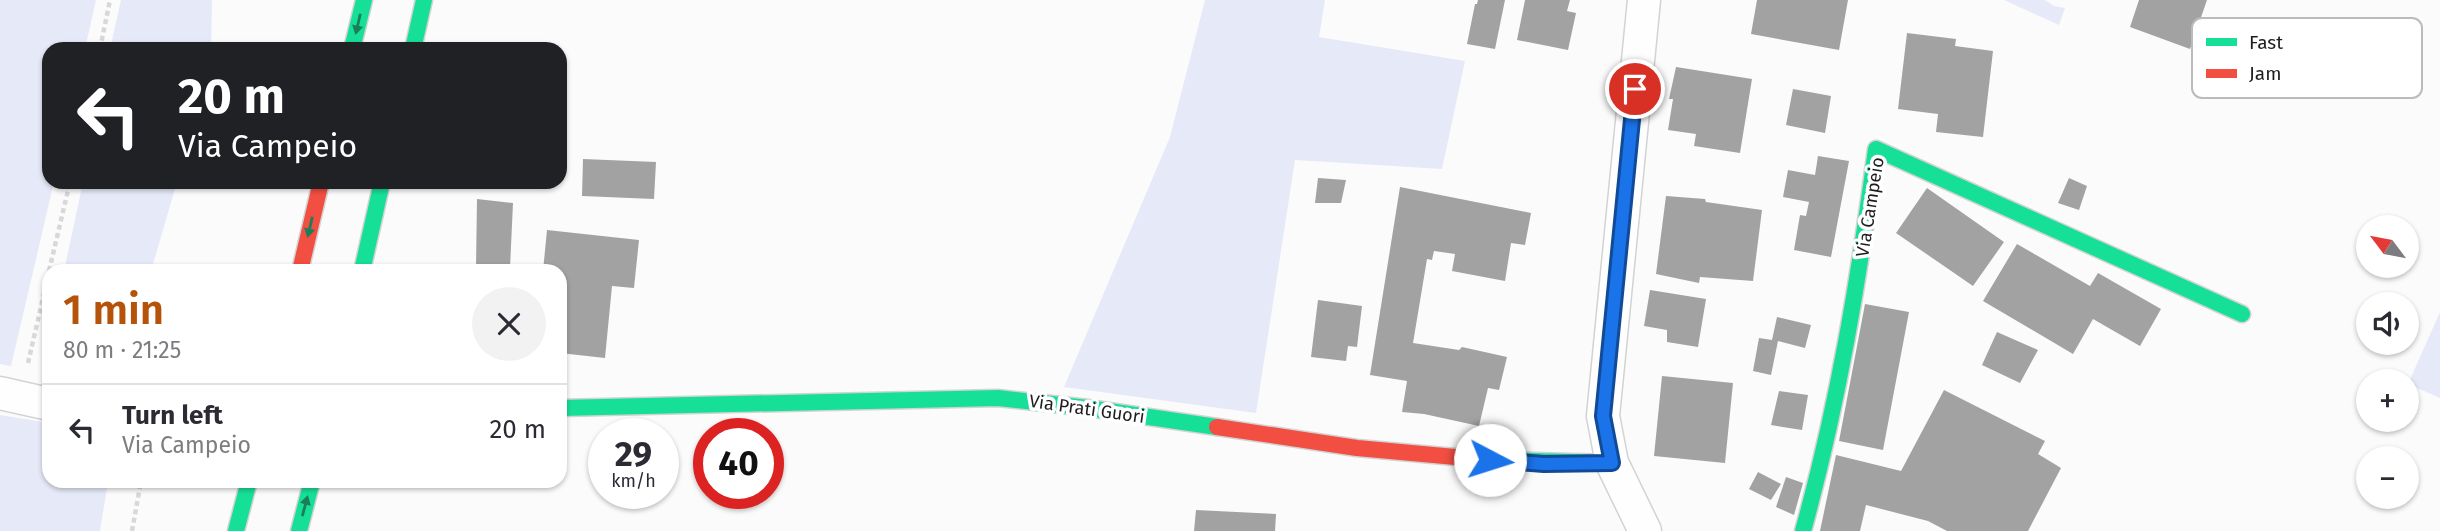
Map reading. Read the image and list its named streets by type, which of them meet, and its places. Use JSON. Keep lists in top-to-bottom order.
{
  "streets": {
    "main road": ["Via Campeio", "Via Prati Guori"]
  },
  "legend": ["Fast", "Jam"],
  "north": "top left",
  "page": {
    "turn": ["20 m", "Via Campeio"],
    "map_buttons": ["+", "−"],
    "heading": ["1 min", "80 m · 21:25"],
    "list": [
      {
        "name": "Turn left",
        "note": "Via Campeio",
        "value": "20 m"
      }
    ],
    "speed": "29 km/h",
    "limit": "40"
  }
}
